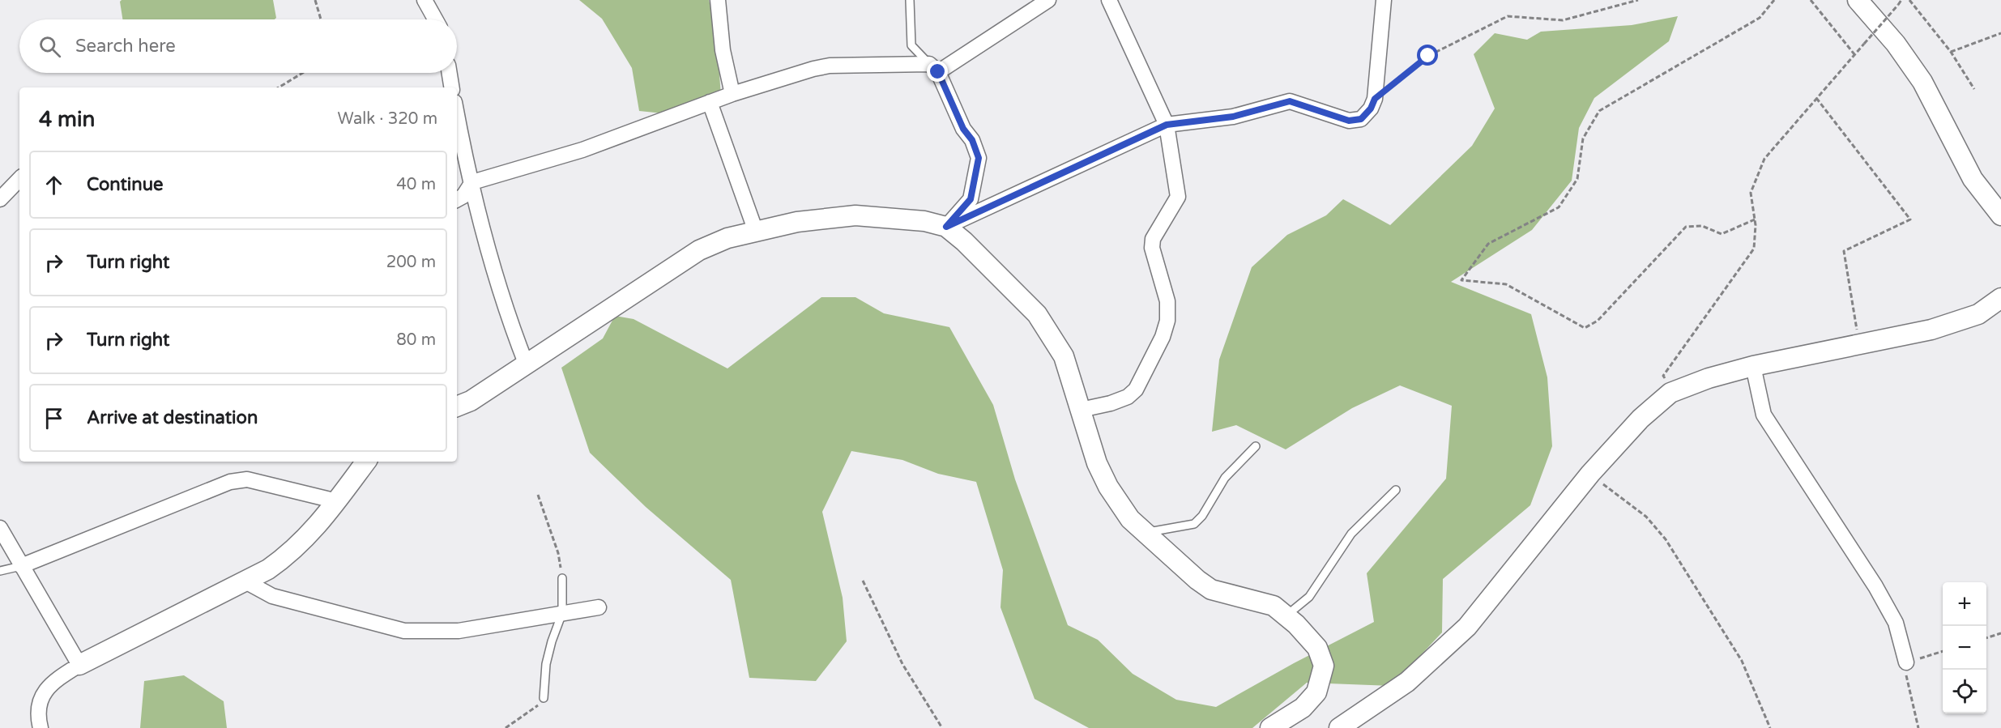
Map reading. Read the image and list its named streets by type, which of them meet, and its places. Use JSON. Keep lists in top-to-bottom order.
{
  "page": {
    "search": "Search here",
    "heading": ["4 min", "Walk · 320 m"],
    "list": [
      ["Continue", "40 m"],
      ["Turn right", "200 m"],
      ["Turn right", "80 m"],
      "Arrive at destination"
    ],
    "map_buttons": ["+", "−"]
  }
}
